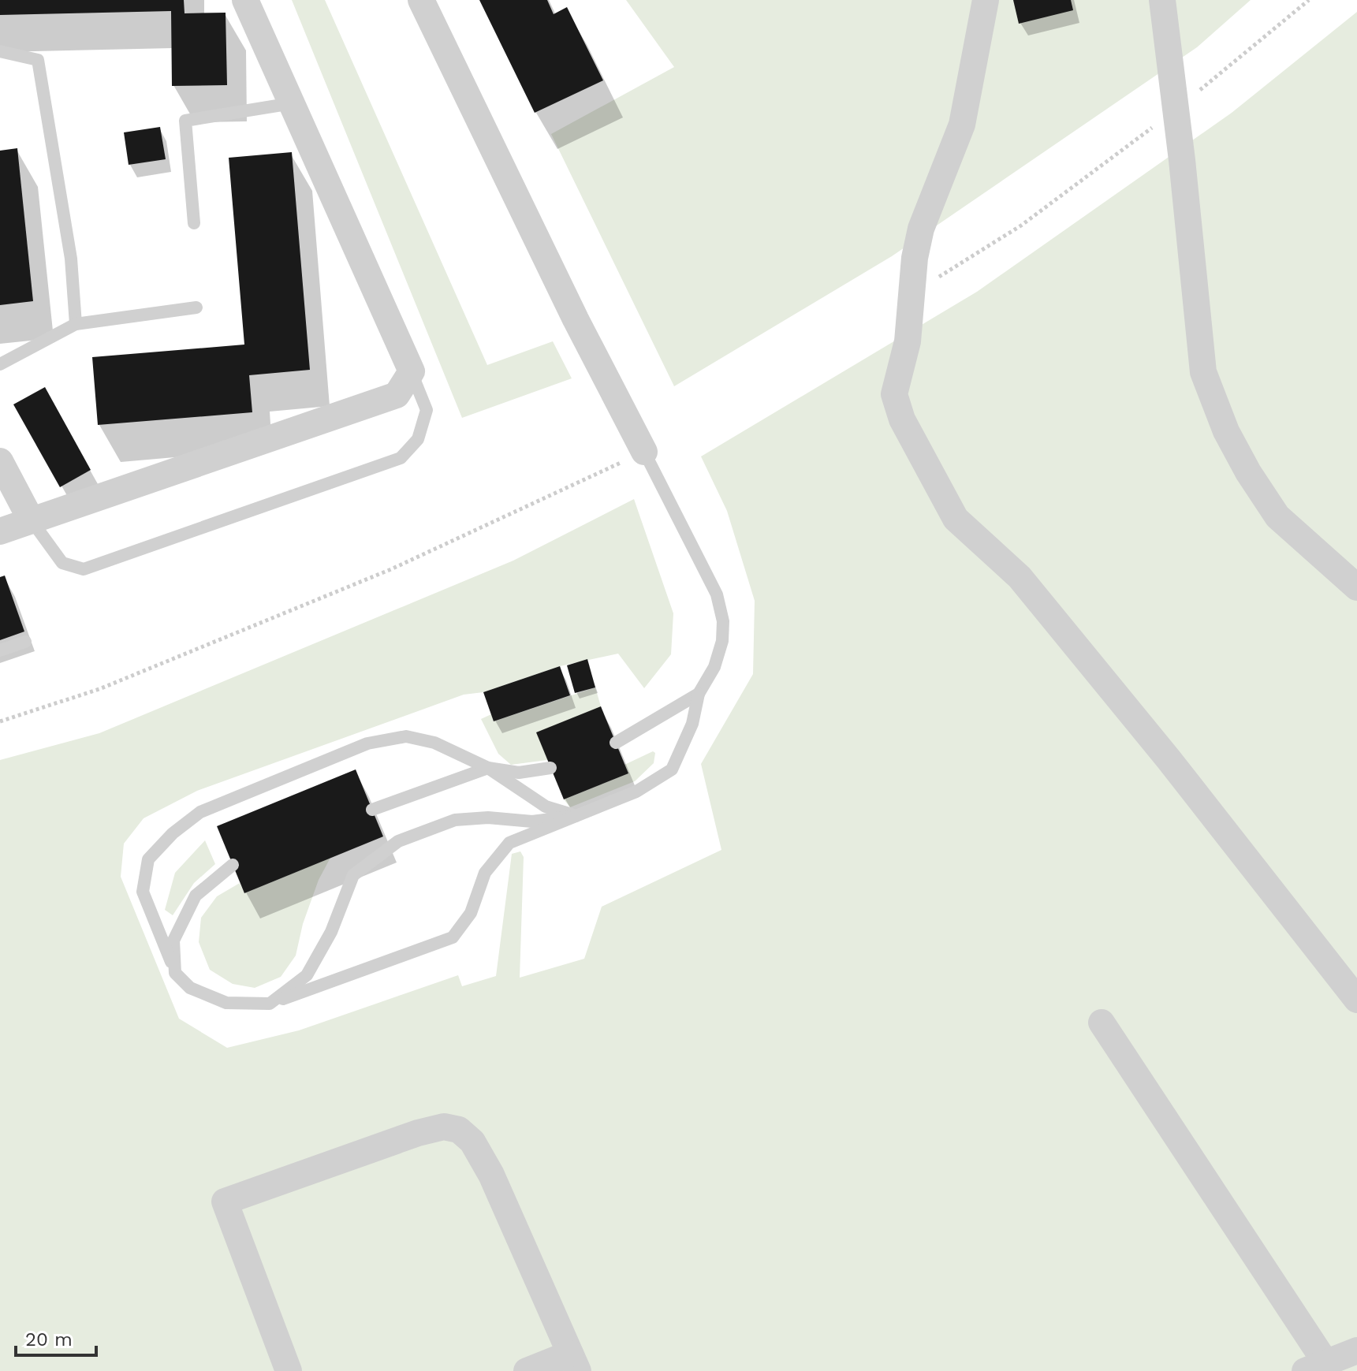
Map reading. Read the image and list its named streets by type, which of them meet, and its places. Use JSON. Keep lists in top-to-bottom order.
{
  "scale_bar": "20 m"
}
